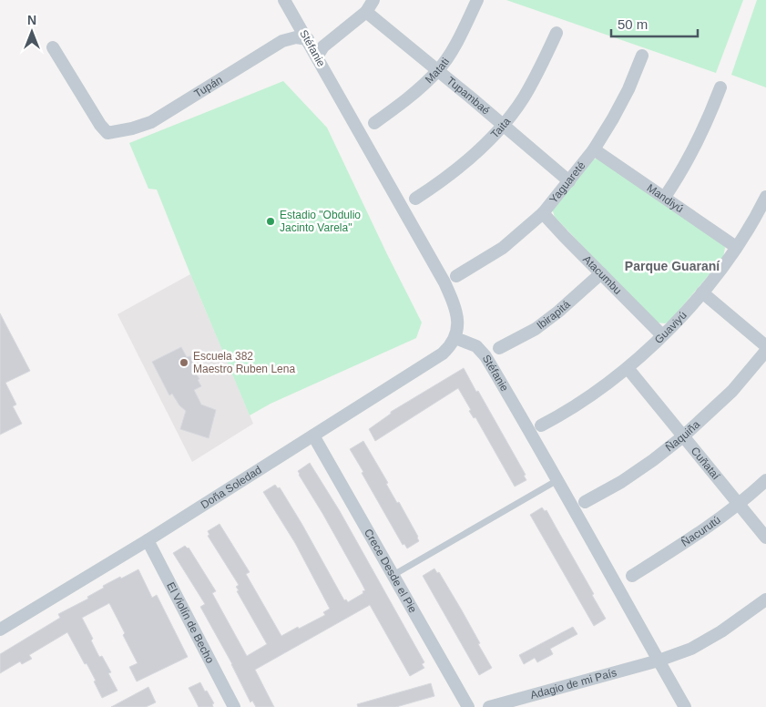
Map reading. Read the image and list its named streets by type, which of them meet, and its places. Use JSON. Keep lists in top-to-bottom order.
{
  "streets": {
    "street": [
      "Stéfanie",
      "Matati",
      "Tupán",
      "Tupambaé",
      "Taita",
      "Yaguareté",
      "Mandiyú",
      "Atacumbu",
      "Ibirapitá",
      "Guaviyú",
      "Ñaquiña",
      "Cuñataí",
      "Doña Soledad",
      "Ñacurutú",
      "Crece Desde el Pie",
      "El Violín de Becho",
      "Adagio de mi País"
    ]
  },
  "crossings": [
    ["Stéfanie", "Tupán"],
    ["Stéfanie", "Doña Soledad"],
    ["Stéfanie", "Adagio de mi País"],
    ["Matati", "Tupambaé"],
    ["Tupambaé", "Taita"],
    ["Tupambaé", "Yaguareté"],
    ["Yaguareté", "Mandiyú"],
    ["Yaguareté", "Atacumbu"],
    ["Mandiyú", "Guaviyú"],
    ["Atacumbu", "Ibirapitá"],
    ["Atacumbu", "Guaviyú"],
    ["Guaviyú", "Cuñataí"],
    ["Ñaquiña", "Cuñataí"],
    ["Cuñataí", "Ñacurutú"],
    ["Doña Soledad", "Crece Desde el Pie"],
    ["Doña Soledad", "El Violín de Becho"]
  ],
  "districts": ["Parque Guaraní"],
  "places": ["Estadio \"Obdulio Jacinto Varela\"", "Escuela 382 Maestro Ruben Lena"],
  "scale_bar": "50 m",
  "north": "top"
}
